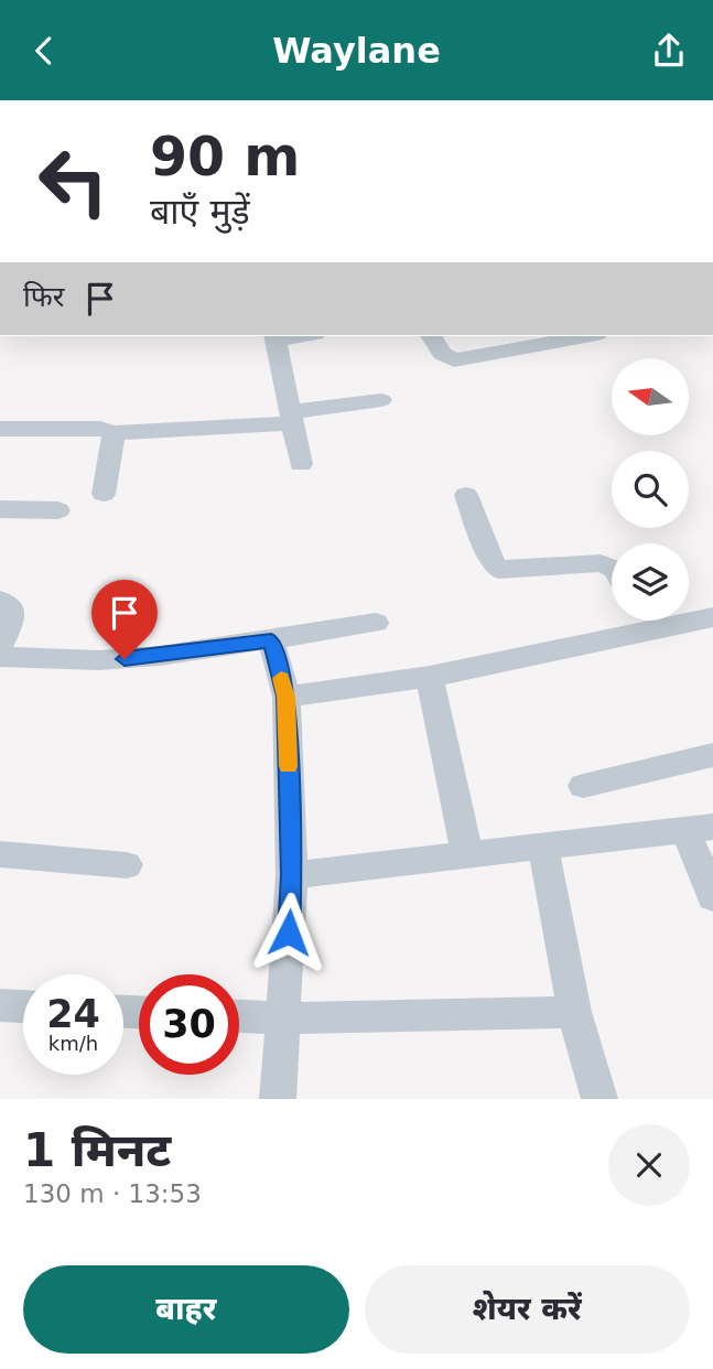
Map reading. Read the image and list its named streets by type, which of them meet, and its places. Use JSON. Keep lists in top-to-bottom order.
{
  "north": "left",
  "page": {
    "header": "Waylane",
    "turn": ["90 m", "बाएँ मुड़ें"],
    "then": "फिर",
    "speed": "24 km/h",
    "limit": "30",
    "heading": ["1 मिनट", "130 m · 13:53"],
    "buttons": ["बाहर", "शेयर करें"]
  }
}
